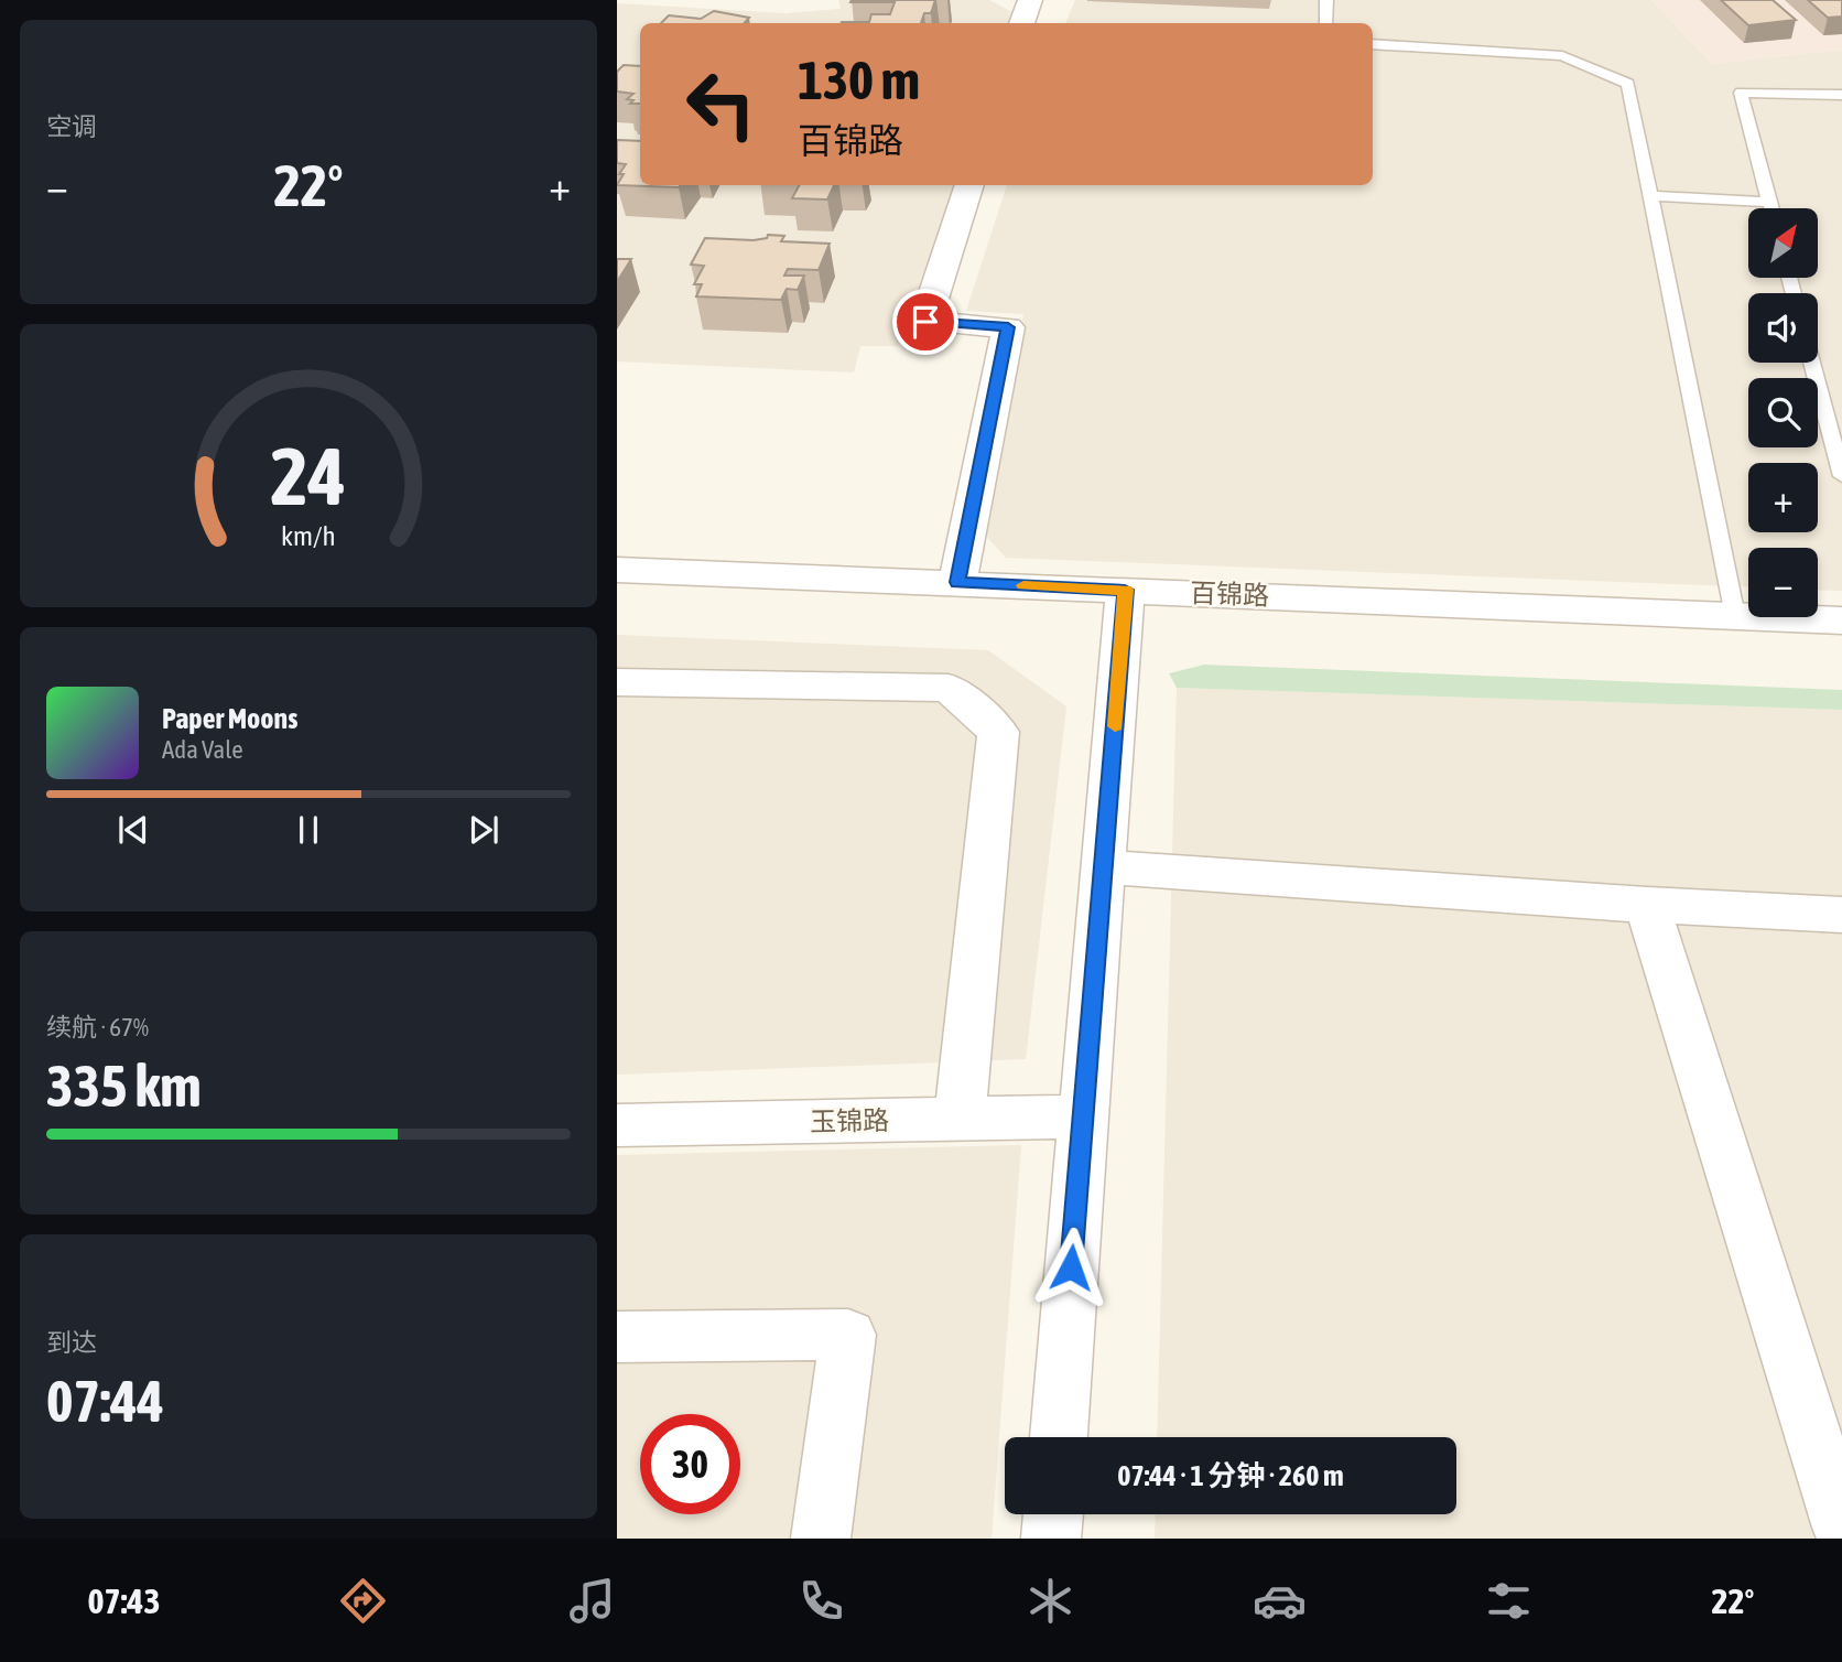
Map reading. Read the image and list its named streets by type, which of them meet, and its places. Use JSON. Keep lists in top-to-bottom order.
{
  "streets": {
    "street": ["百锦路", "玉锦路"]
  },
  "north": "top right",
  "page": {
    "tile": [
      "空调",
      ["续航 · 67%", "335 km"],
      ["到达", "07:44"]
    ],
    "turn": ["130 m", "百锦路"],
    "heat": ["−", "22°", "+"],
    "map_buttons": ["+", "−"],
    "song": ["Paper Moons", "Ada Vale"],
    "limit": "30",
    "trip": "07:44 · 1 分钟 · 260 m",
    "tabs": ["07:43", "22°"],
    "gauge": ["24", "km/h"]
  }
}
